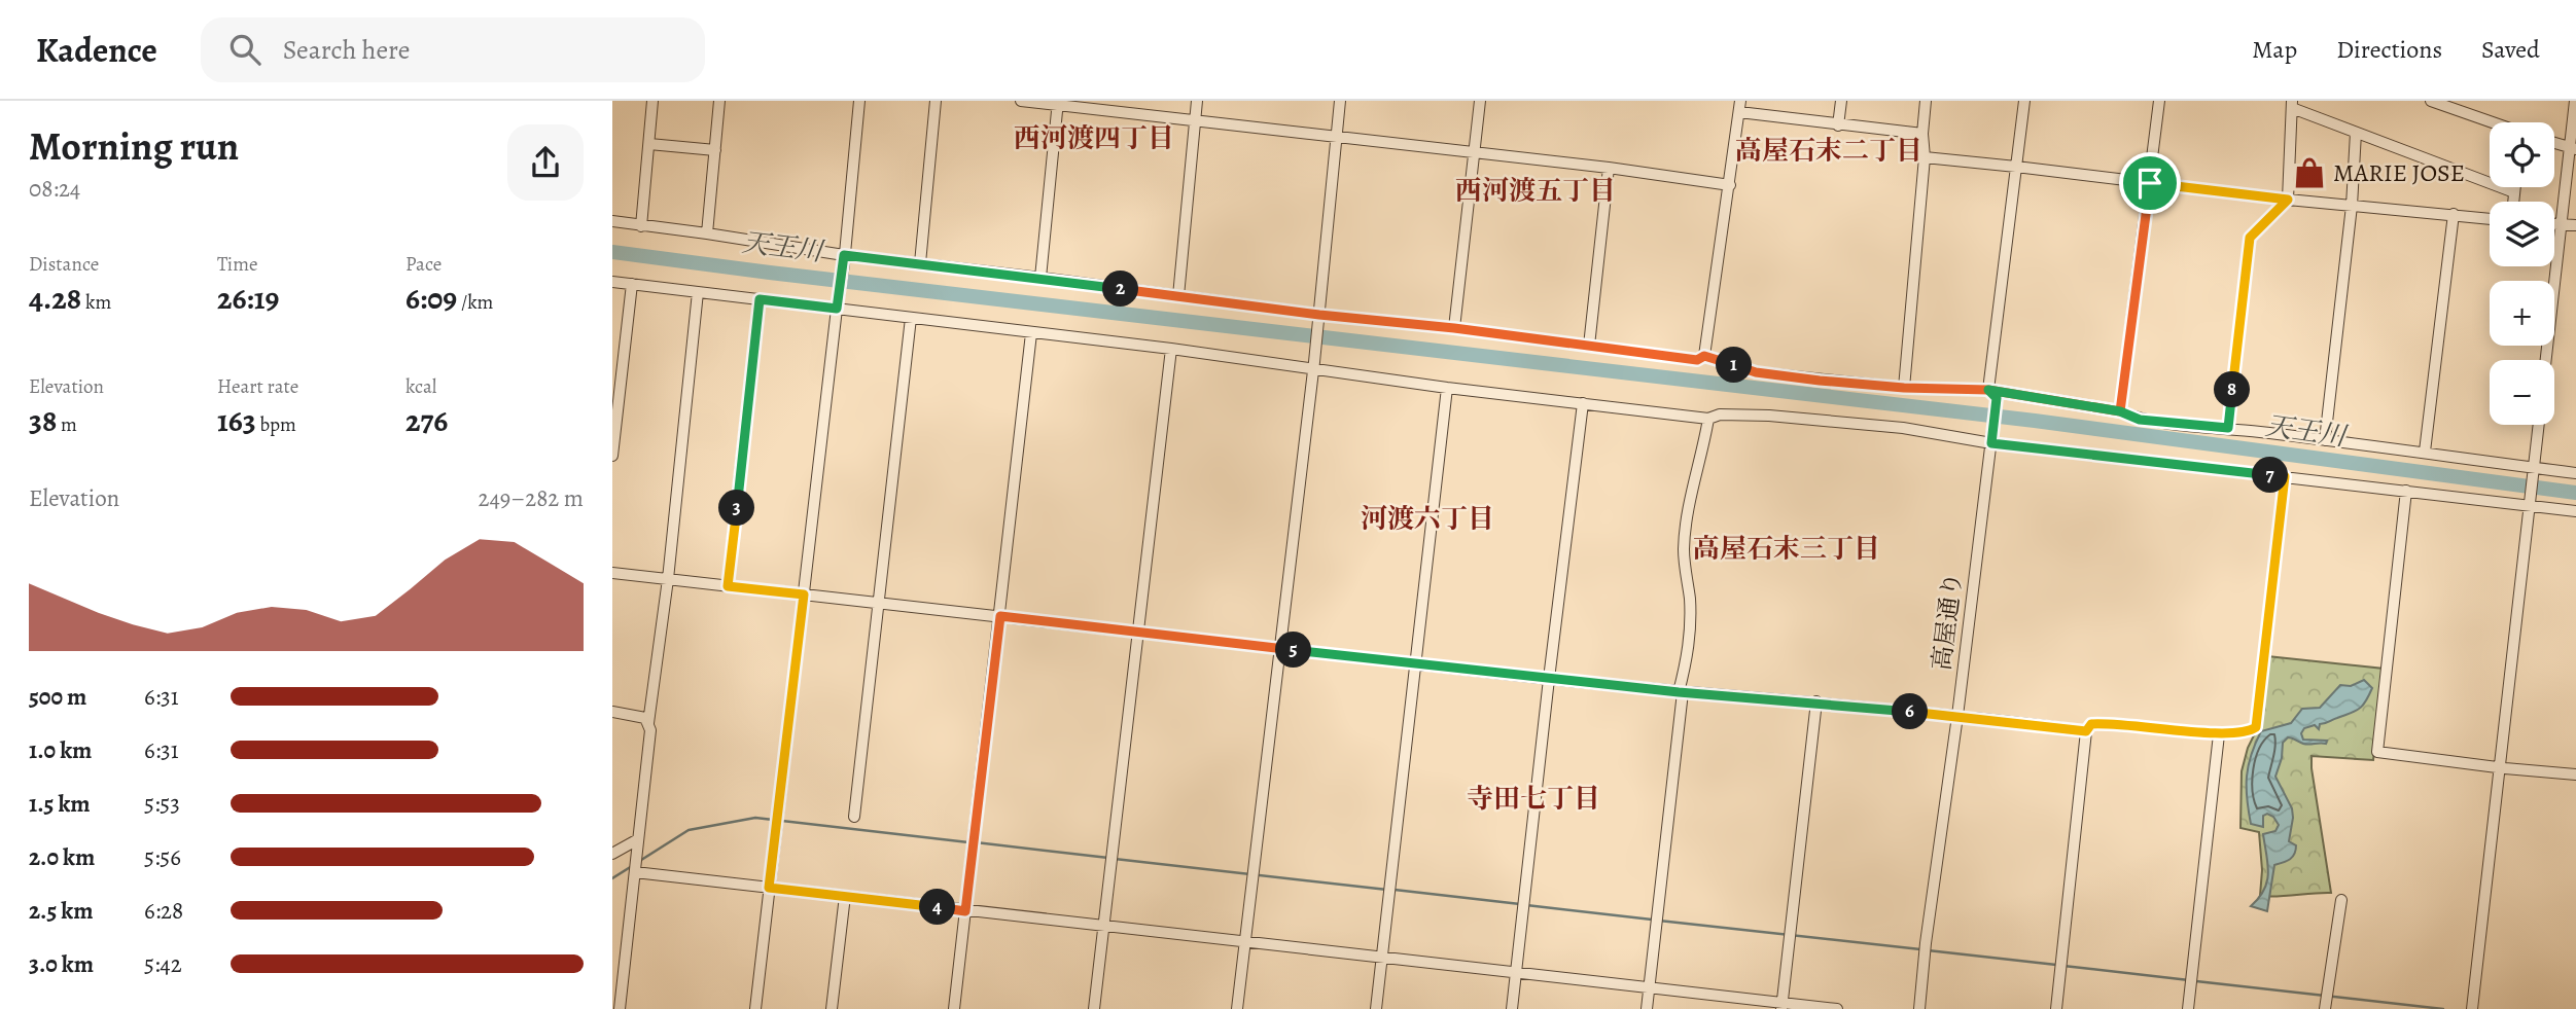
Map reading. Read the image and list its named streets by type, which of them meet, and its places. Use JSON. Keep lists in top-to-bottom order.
{
  "streets": {
    "street": ["高屋通り"]
  },
  "districts": [
    "西河渡四丁目",
    "高屋石末二丁目",
    "西河渡五丁目",
    "河渡六丁目",
    "高屋石末三丁目",
    "寺田七丁目"
  ],
  "water": ["天王川"],
  "places": {
    "shop": ["MARIE JOSE"]
  },
  "page": {
    "header": "Kadence",
    "search": "Search here",
    "nav": ["Map", "Directions", "Saved"],
    "heading": ["Morning run", "08:24"],
    "map_buttons": ["+", "−"],
    "stats": [
      ["Distance", "4.28 km"],
      ["Time", "26:19"],
      ["Pace", "6:09 /km"],
      ["Elevation", "38 m"],
      ["Heart rate", "163 bpm"],
      ["kcal", "276"]
    ],
    "pins": [
      "2",
      "1",
      "8",
      "7",
      "3",
      "5",
      "6",
      "4"
    ],
    "chart": ["Elevation", "249–282 m"],
    "list": [
      {
        "name": "500 m",
        "note": "6:31"
      },
      {
        "name": "1.0 km",
        "note": "6:31"
      },
      {
        "name": "1.5 km",
        "note": "5:53"
      },
      {
        "name": "2.0 km",
        "note": "5:56"
      },
      {
        "name": "2.5 km",
        "note": "6:28"
      },
      {
        "name": "3.0 km",
        "note": "5:42"
      }
    ]
  }
}
